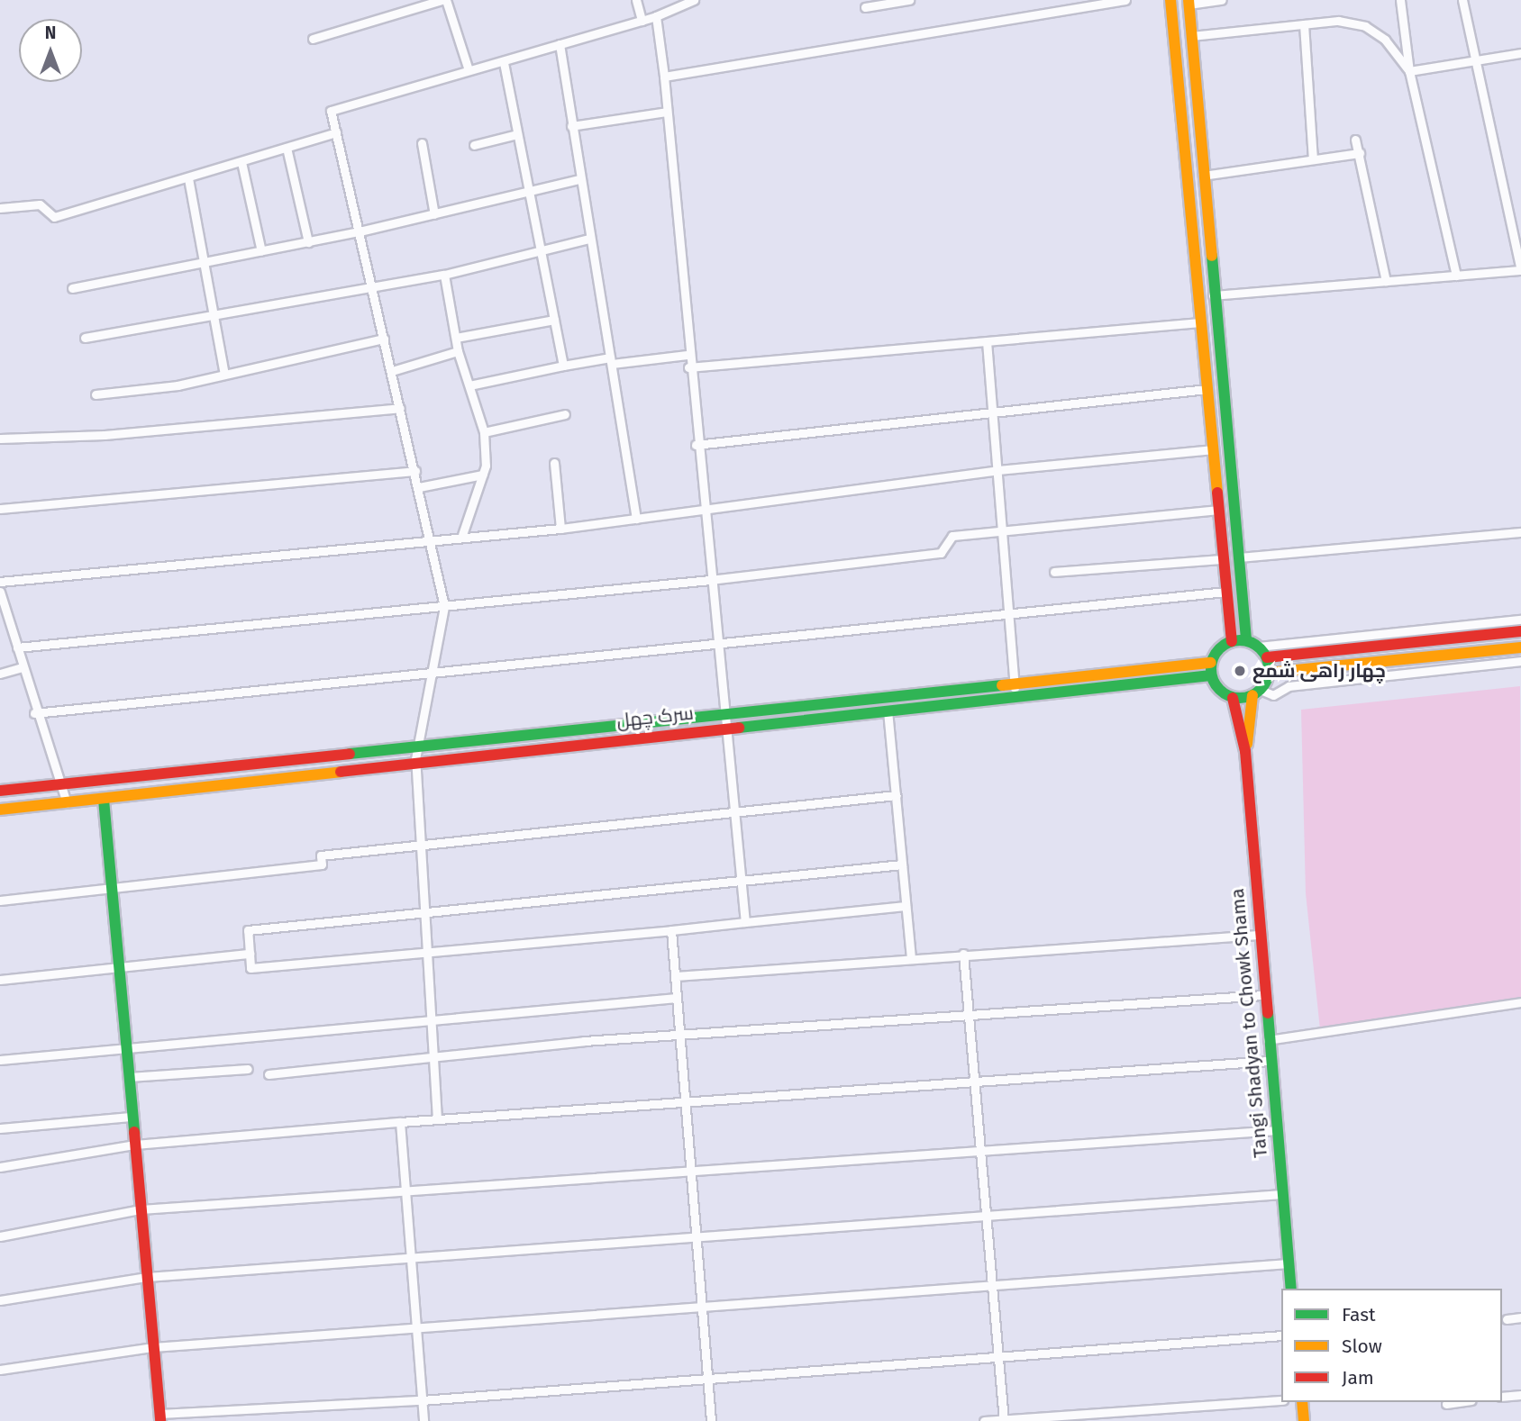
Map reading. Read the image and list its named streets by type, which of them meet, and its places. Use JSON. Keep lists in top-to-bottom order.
{
  "streets": {
    "main road": ["سرک چهل", "Tangi Shadyan to Chowk Shama"]
  },
  "places": ["چهار راهی شمع"],
  "legend": ["Fast", "Slow", "Jam"],
  "north": "top"
}
